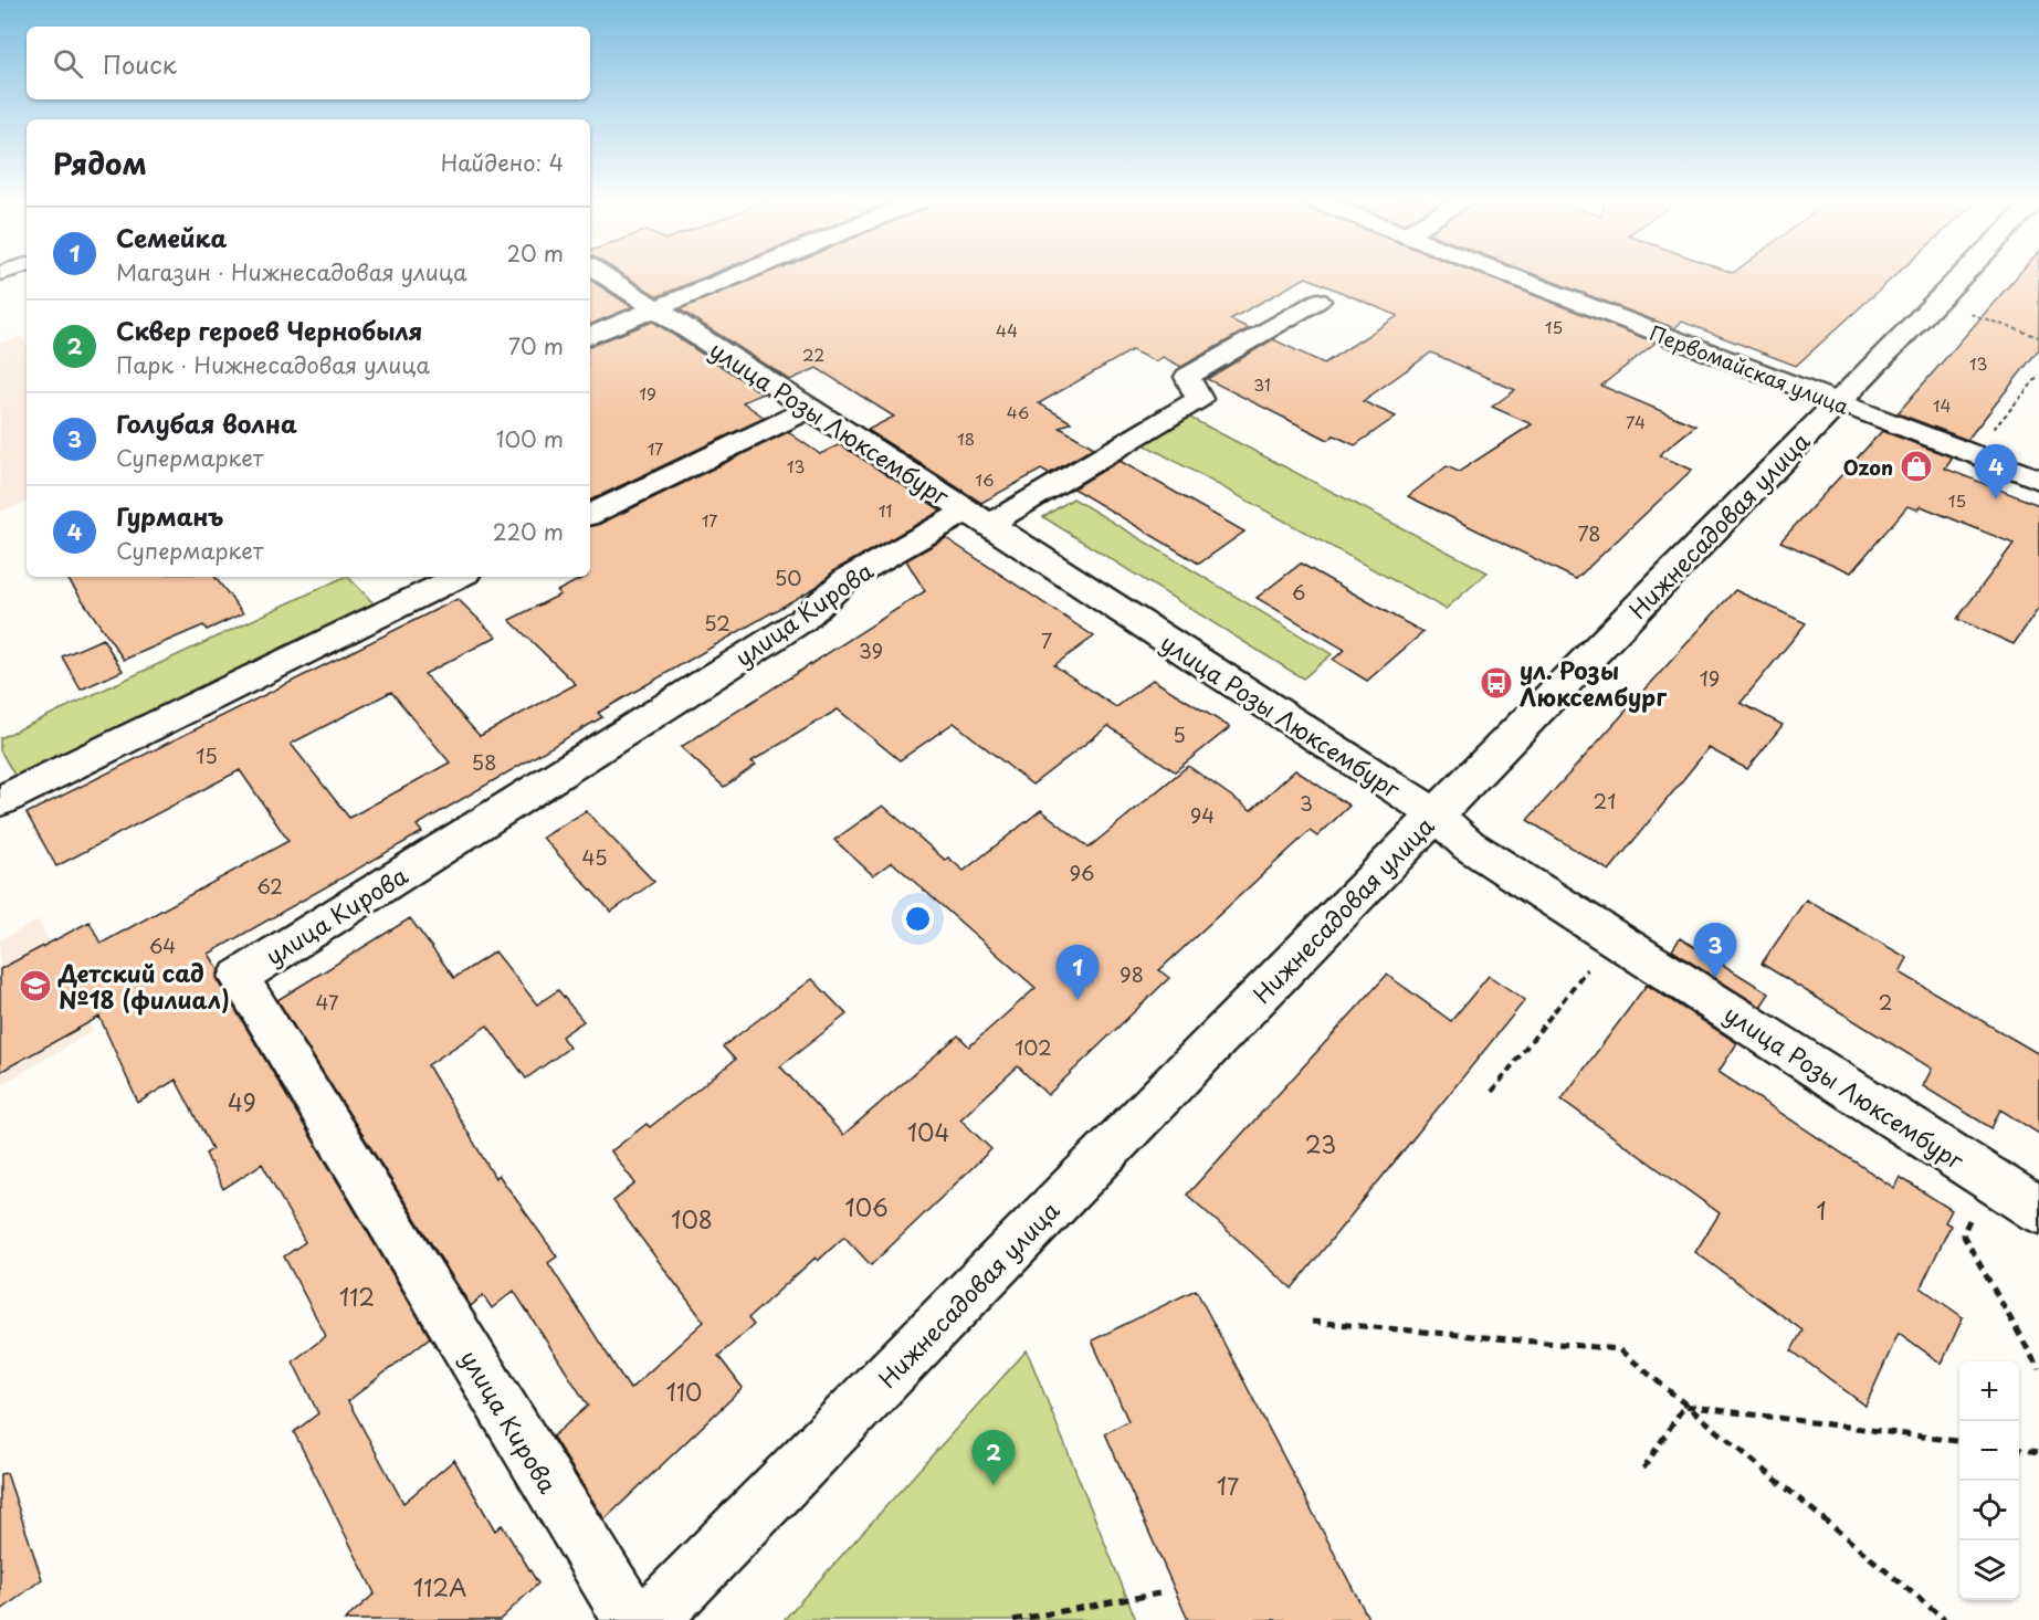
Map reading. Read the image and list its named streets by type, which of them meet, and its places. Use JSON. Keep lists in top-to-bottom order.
{
  "streets": {
    "street": [
      "Первомайская улица",
      "улица Розы Люксембург",
      "Нижнесадовая улица",
      "улица Кирова"
    ]
  },
  "crossings": [
    ["Первомайская улица", "Нижнесадовая улица"],
    ["улица Розы Люксембург", "Нижнесадовая улица"],
    ["улица Розы Люксембург", "улица Кирова"]
  ],
  "places": {
    "shop": ["Ozon"],
    "bus stop": ["ул. Розы Люксембург"],
    "school or university": ["Детский сад №18 (филиал)"]
  },
  "house_numbers": [
    "15",
    "44",
    "22",
    "13",
    "31",
    "19",
    "14",
    "46",
    "74",
    "18",
    "17",
    "13",
    "16",
    "15",
    "11",
    "17",
    "78",
    "50",
    "6",
    "52",
    "7",
    "39",
    "19",
    "5",
    "15",
    "58",
    "21",
    "3",
    "94",
    "45",
    "96",
    "62",
    "64",
    "98",
    "47",
    "2",
    "102",
    "49",
    "104",
    "23",
    "106",
    "1",
    "108",
    "112",
    "110",
    "17",
    "112А"
  ],
  "page": {
    "search": "Поиск",
    "heading": ["Рядом", "Найдено: 4"],
    "list": [
      {
        "mark": "1",
        "name": "Семейка",
        "note": "Магазин · Нижнесадовая улица",
        "value": "20 m"
      },
      {
        "mark": "2",
        "name": "Сквер героев Чернобыля",
        "note": "Парк · Нижнесадовая улица",
        "value": "70 m"
      },
      {
        "mark": "3",
        "name": "Голубая волна",
        "note": "Супермаркет",
        "value": "100 m"
      },
      {
        "mark": "4",
        "name": "Гурманъ",
        "note": "Супермаркет",
        "value": "220 m"
      }
    ],
    "pins": [
      "4",
      "3",
      "1",
      "2"
    ],
    "map_buttons": ["+", "−"]
  }
}
